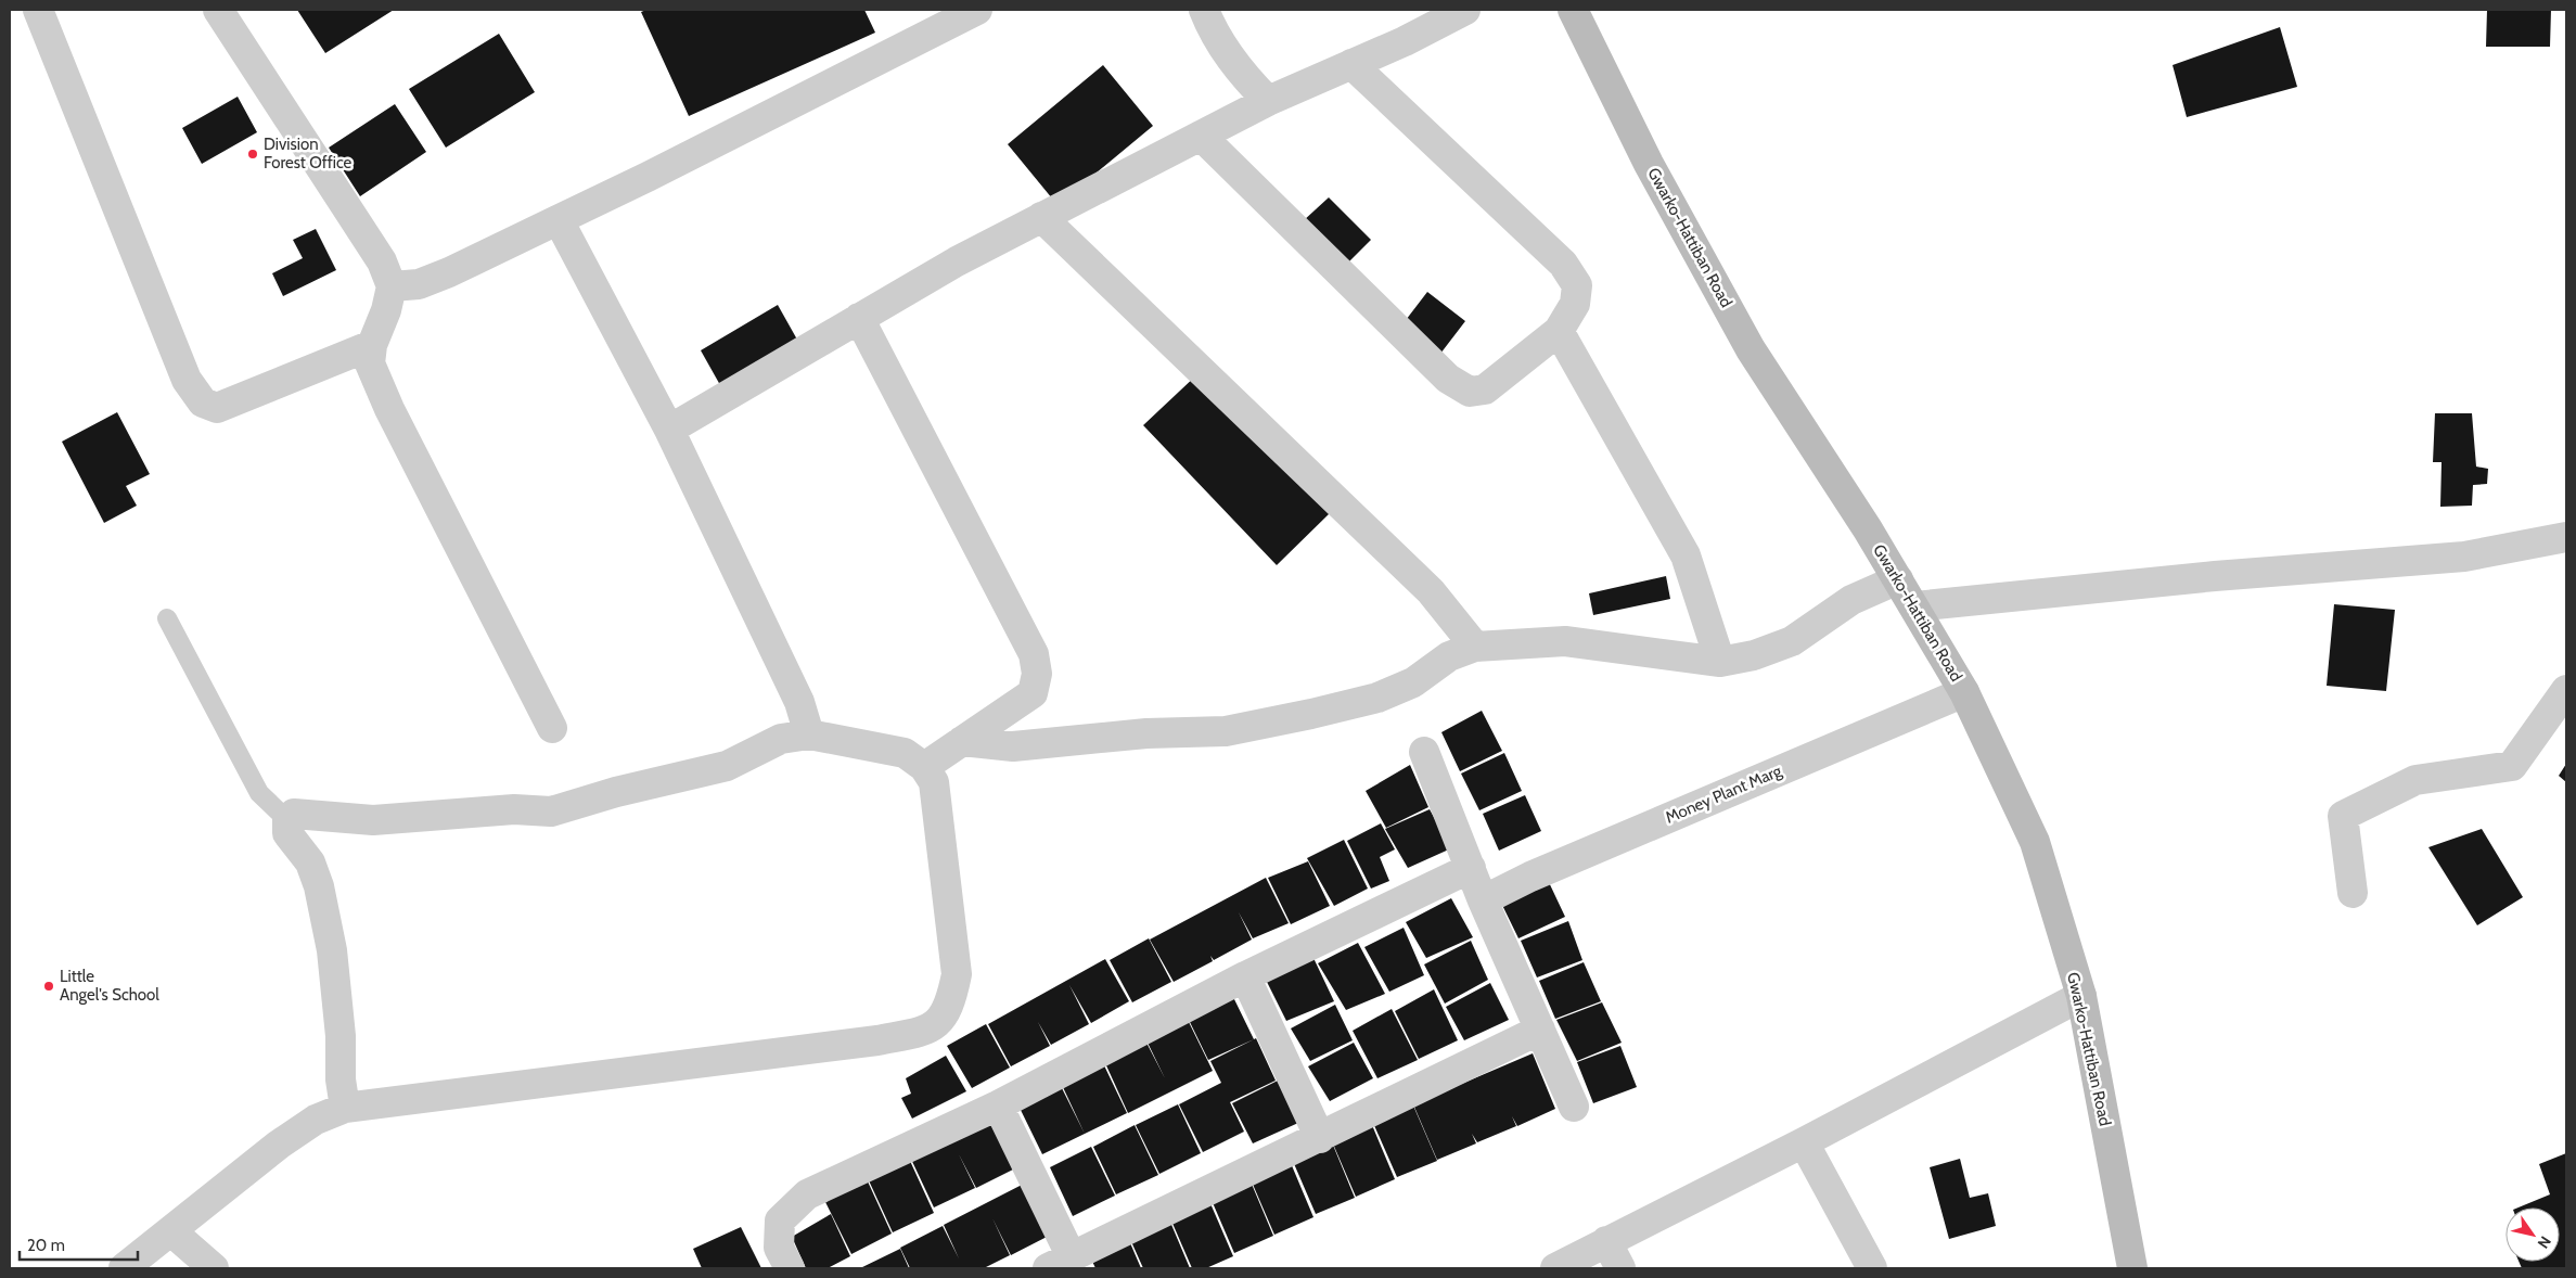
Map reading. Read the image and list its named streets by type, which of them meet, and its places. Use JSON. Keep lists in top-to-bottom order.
{
  "streets": {
    "main road": ["Gwarko-Hattiban Road"],
    "street": ["Money Plant Marg"]
  },
  "crossings": [
    ["Gwarko-Hattiban Road", "Money Plant Marg"]
  ],
  "places": ["Division Forest Office", "Little Angel's School"],
  "scale_bar": "20 m",
  "north": "bottom right"
}
